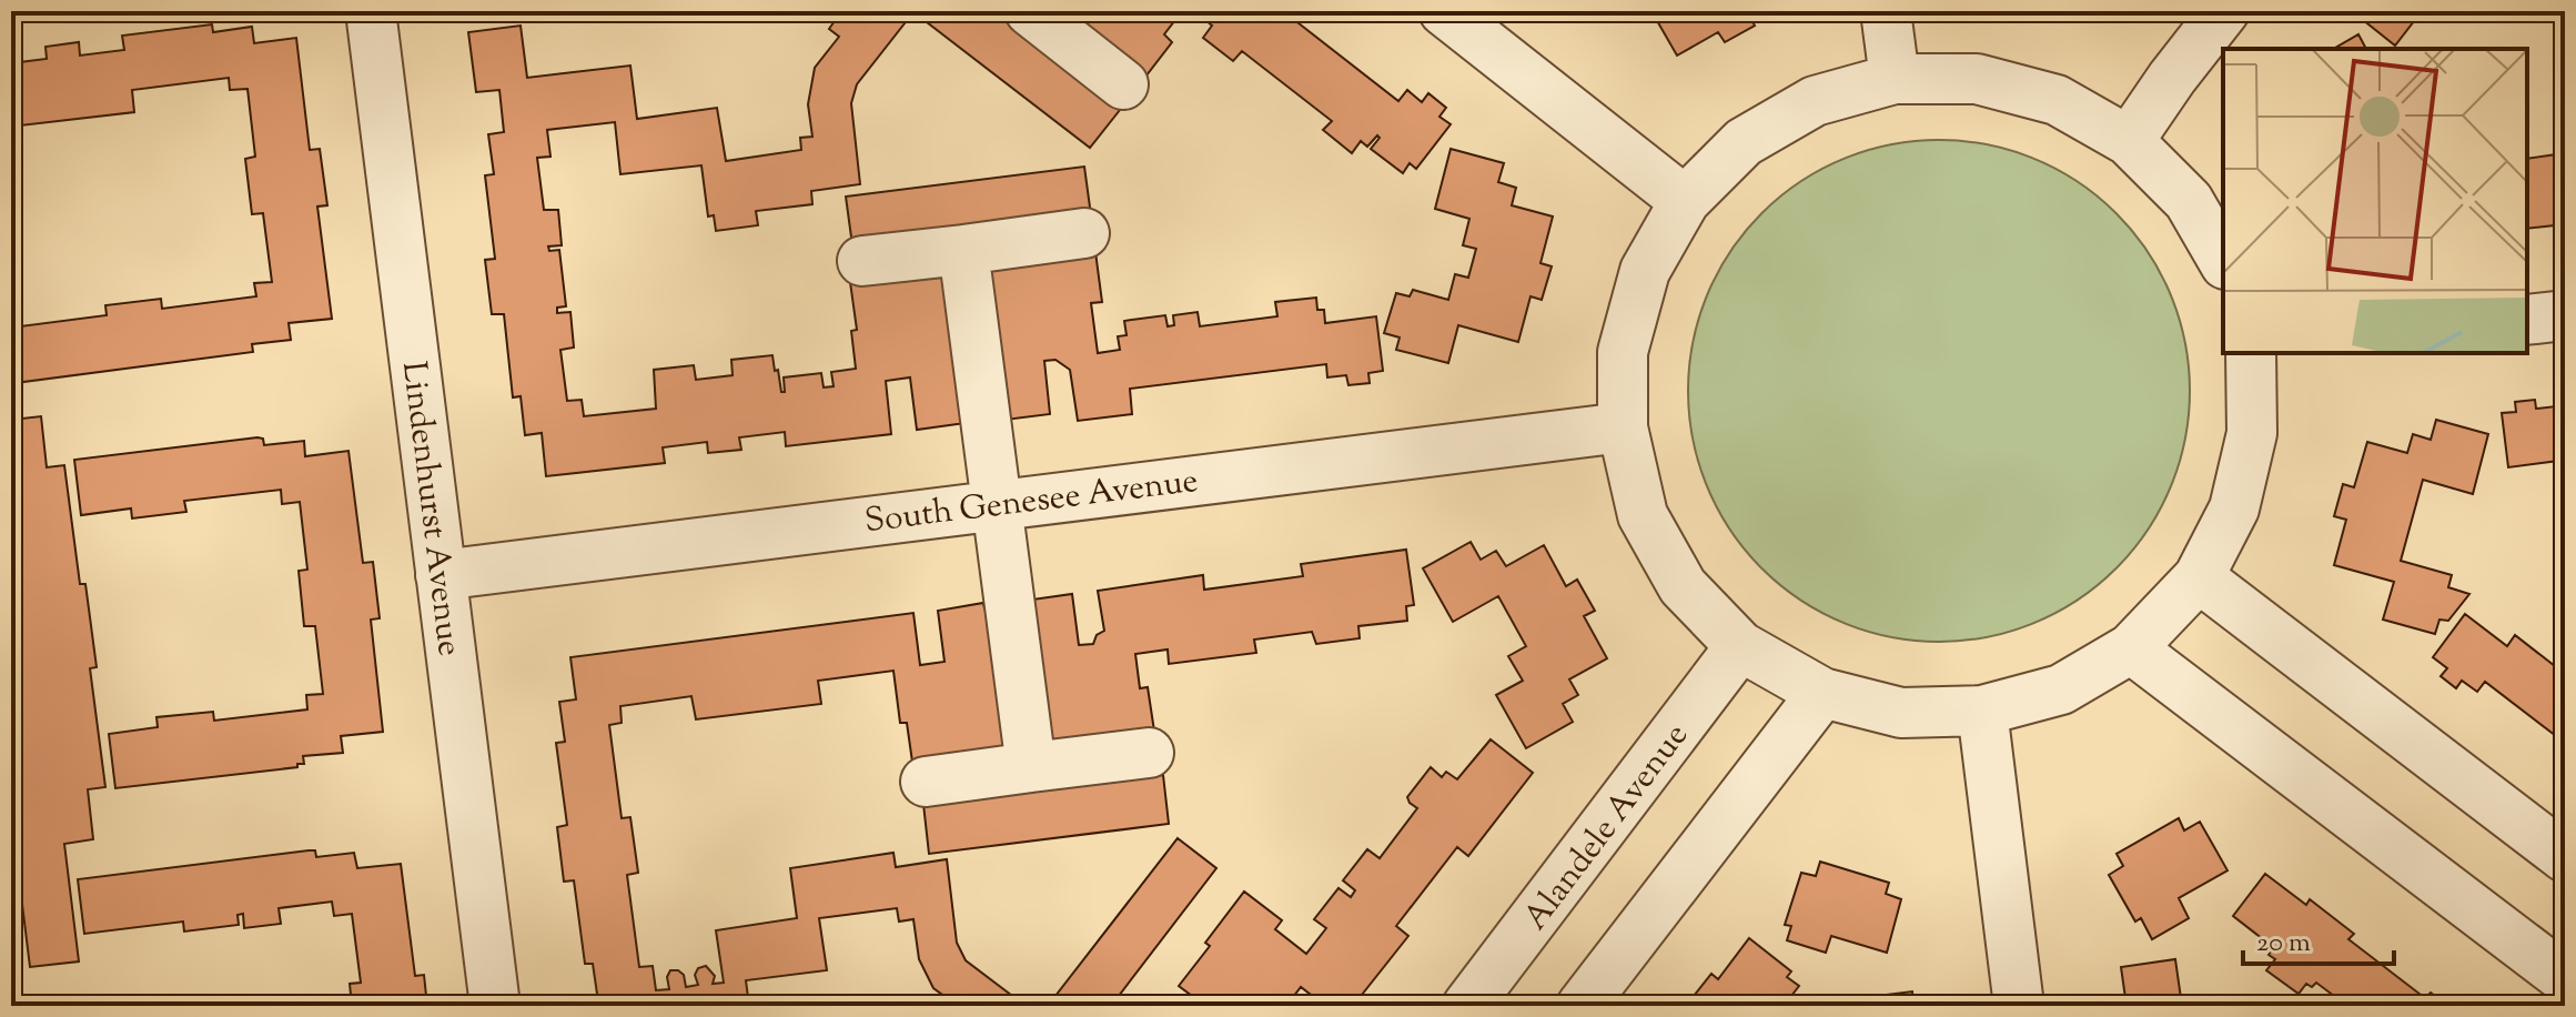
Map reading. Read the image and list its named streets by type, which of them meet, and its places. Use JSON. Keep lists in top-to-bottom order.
{
  "streets": {
    "street": ["South Genesee Avenue", "Lindenhurst Avenue", "Alandele Avenue"]
  },
  "crossings": [
    ["South Genesee Avenue", "Lindenhurst Avenue"]
  ],
  "scale_bar": "20 m"
}
